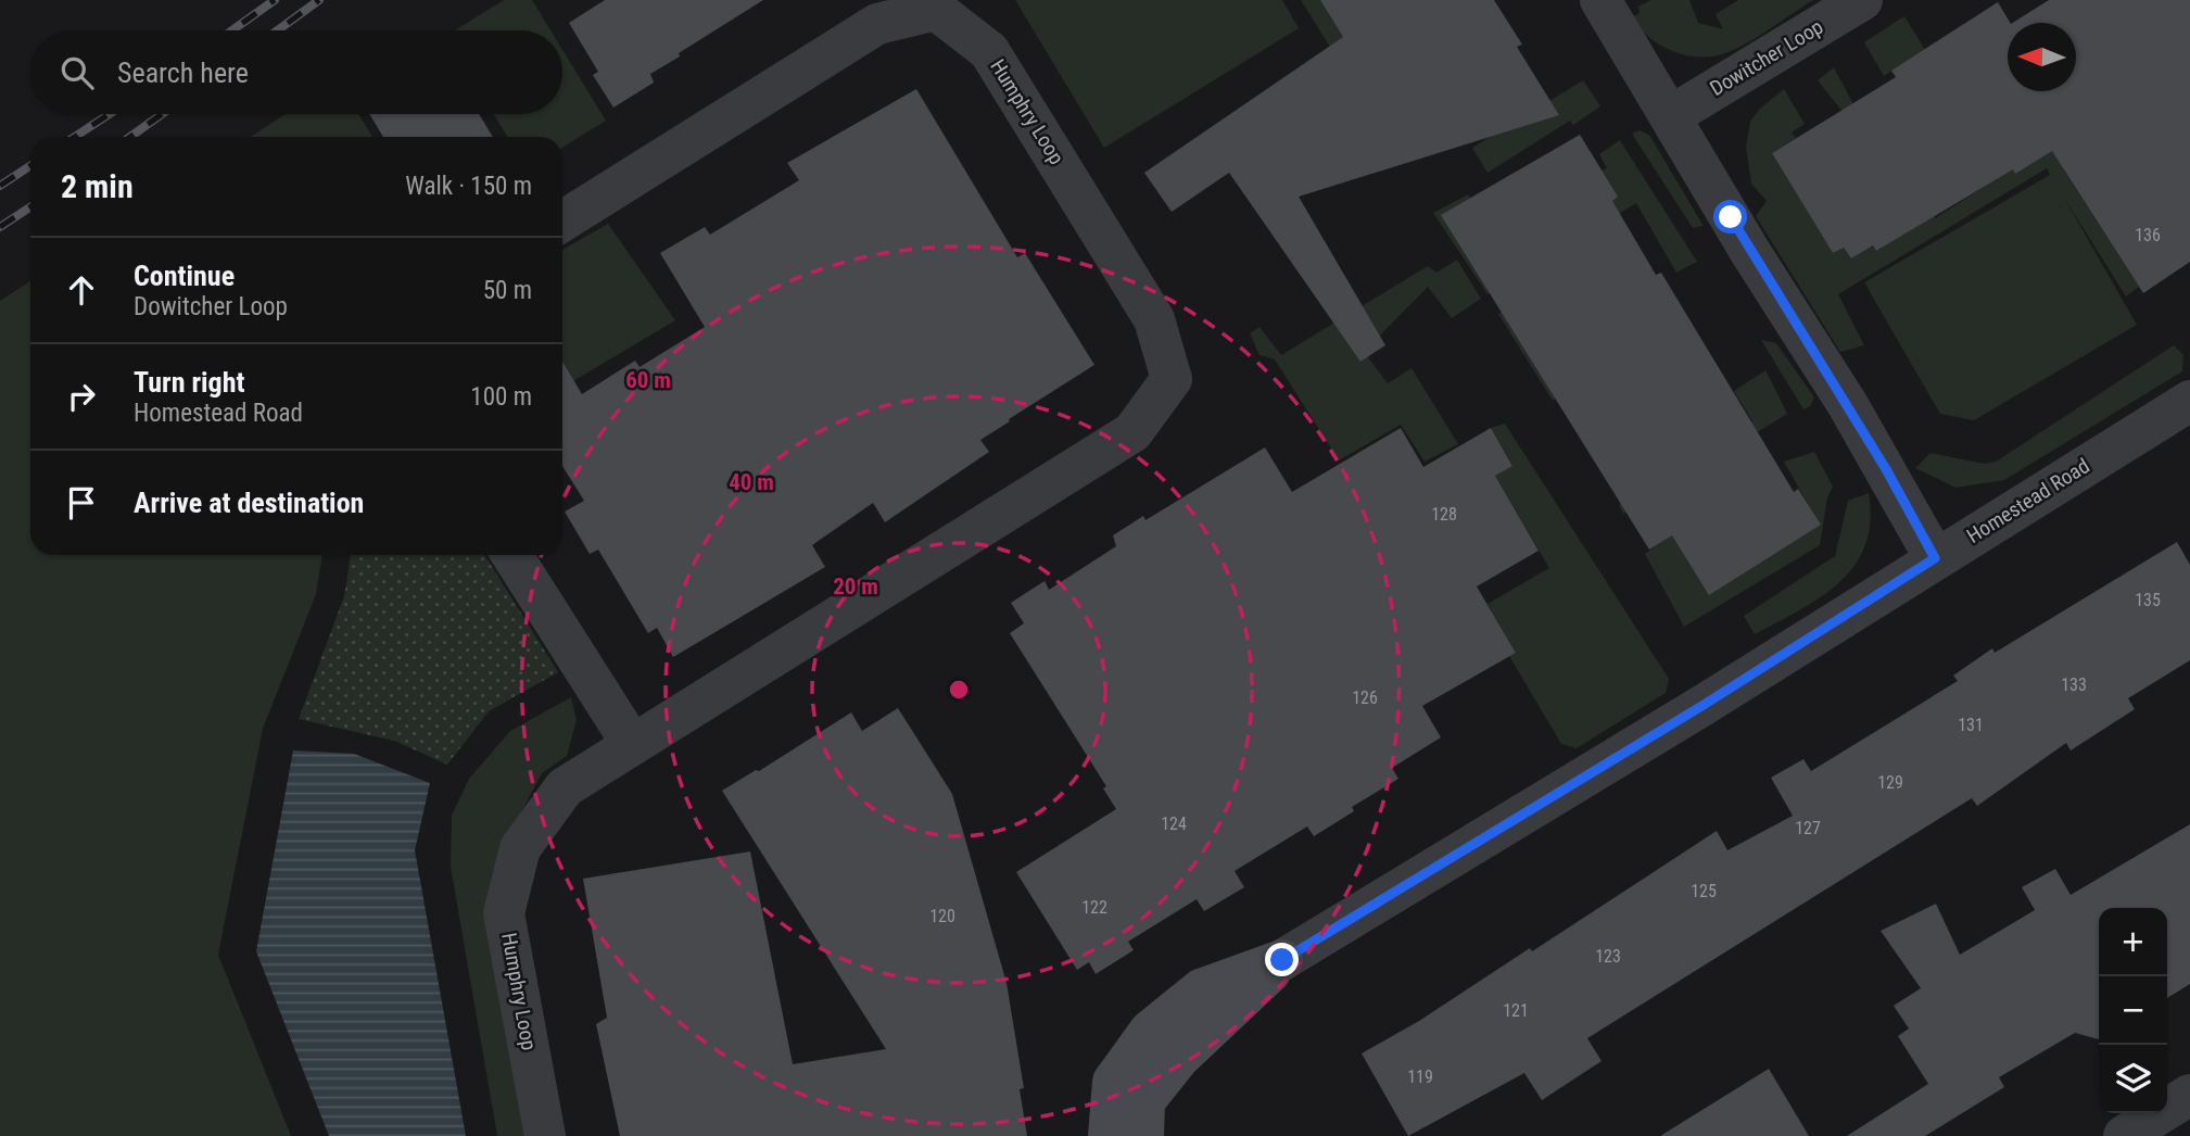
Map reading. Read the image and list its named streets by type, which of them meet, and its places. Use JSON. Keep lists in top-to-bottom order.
{
  "streets": {
    "street": ["Dowitcher Loop", "Humphry Loop", "Homestead Road"]
  },
  "house_numbers": [
    "136",
    "128",
    "135",
    "133",
    "126",
    "131",
    "129",
    "124",
    "127",
    "125",
    "122",
    "120",
    "123",
    "121",
    "119"
  ],
  "north": "left",
  "page": {
    "search": "Search here",
    "heading": ["2 min", "Walk · 150 m"],
    "list": [
      ["Continue", "Dowitcher Loop", "50 m"],
      ["Turn right", "Homestead Road", "100 m"],
      "Arrive at destination"
    ],
    "map_buttons": ["+", "−"]
  },
  "rings": ["60 m", "40 m", "20 m"]
}
